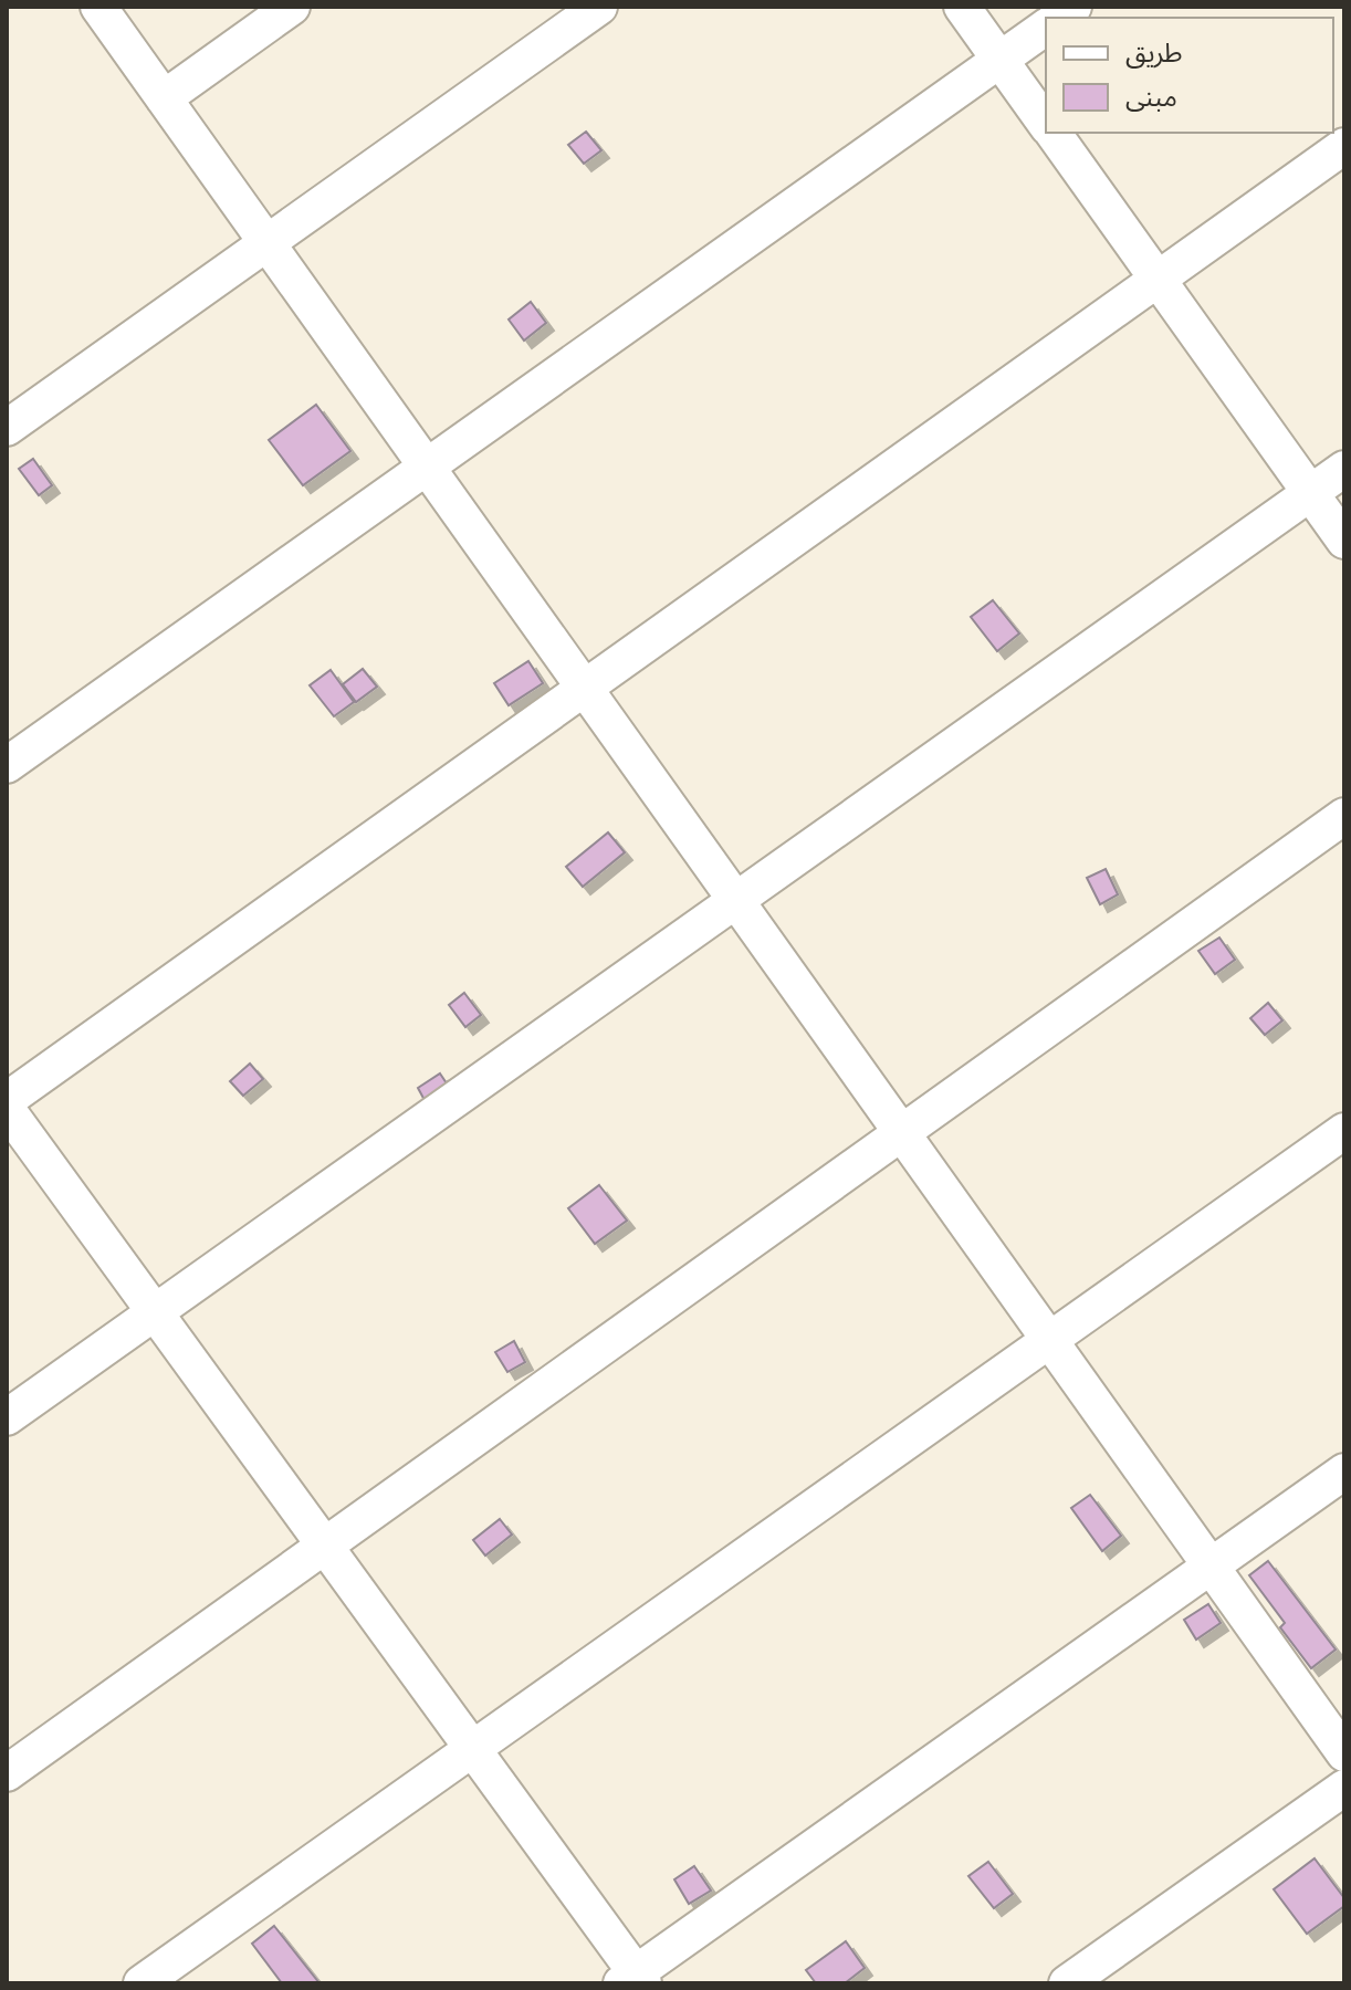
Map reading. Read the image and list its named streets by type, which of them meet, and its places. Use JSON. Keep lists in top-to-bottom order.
{
  "legend": ["طريق", "مبنى"]
}
